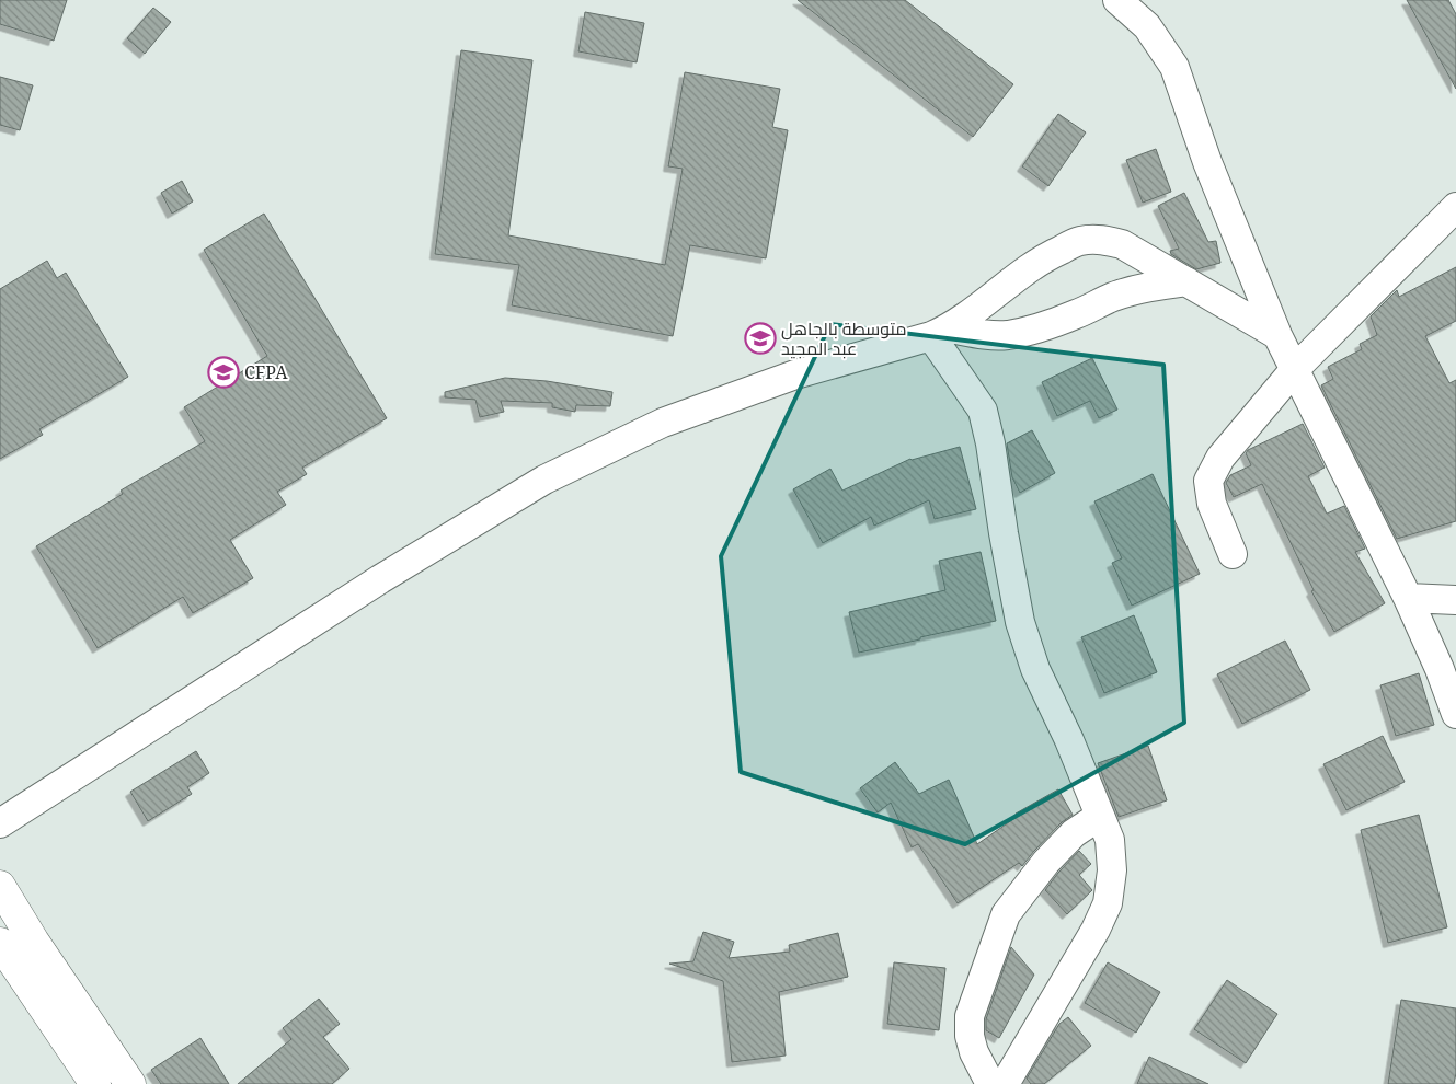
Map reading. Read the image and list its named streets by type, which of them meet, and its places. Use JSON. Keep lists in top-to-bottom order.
{
  "places": {
    "school or university": ["متوسطة بالجاهل عبد المجيد", "CFPA"]
  }
}
